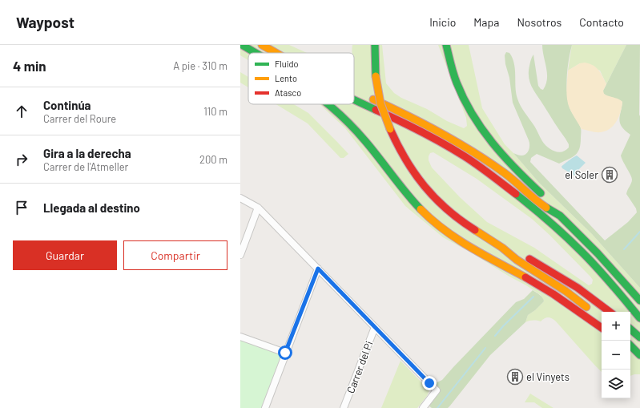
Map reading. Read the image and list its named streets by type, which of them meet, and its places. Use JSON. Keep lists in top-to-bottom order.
{
  "streets": {
    "street": ["Carrer del Pi"]
  },
  "places": {
    "building": ["el Soler", "el Vinyets"]
  },
  "legend": ["Fluido", "Lento", "Atasco"],
  "page": {
    "header": "Waypost",
    "nav": [
      "Inicio",
      "Mapa",
      "Nosotros",
      "Contacto"
    ],
    "heading": ["4 min", "A pie · 310 m"],
    "list": [
      ["Continúa", "Carrer del Roure", "110 m"],
      ["Gira a la derecha", "Carrer de l'Atmeller", "200 m"],
      "Llegada al destino"
    ],
    "buttons": ["Guardar", "Compartir"],
    "map_buttons": ["+", "−"]
  }
}
